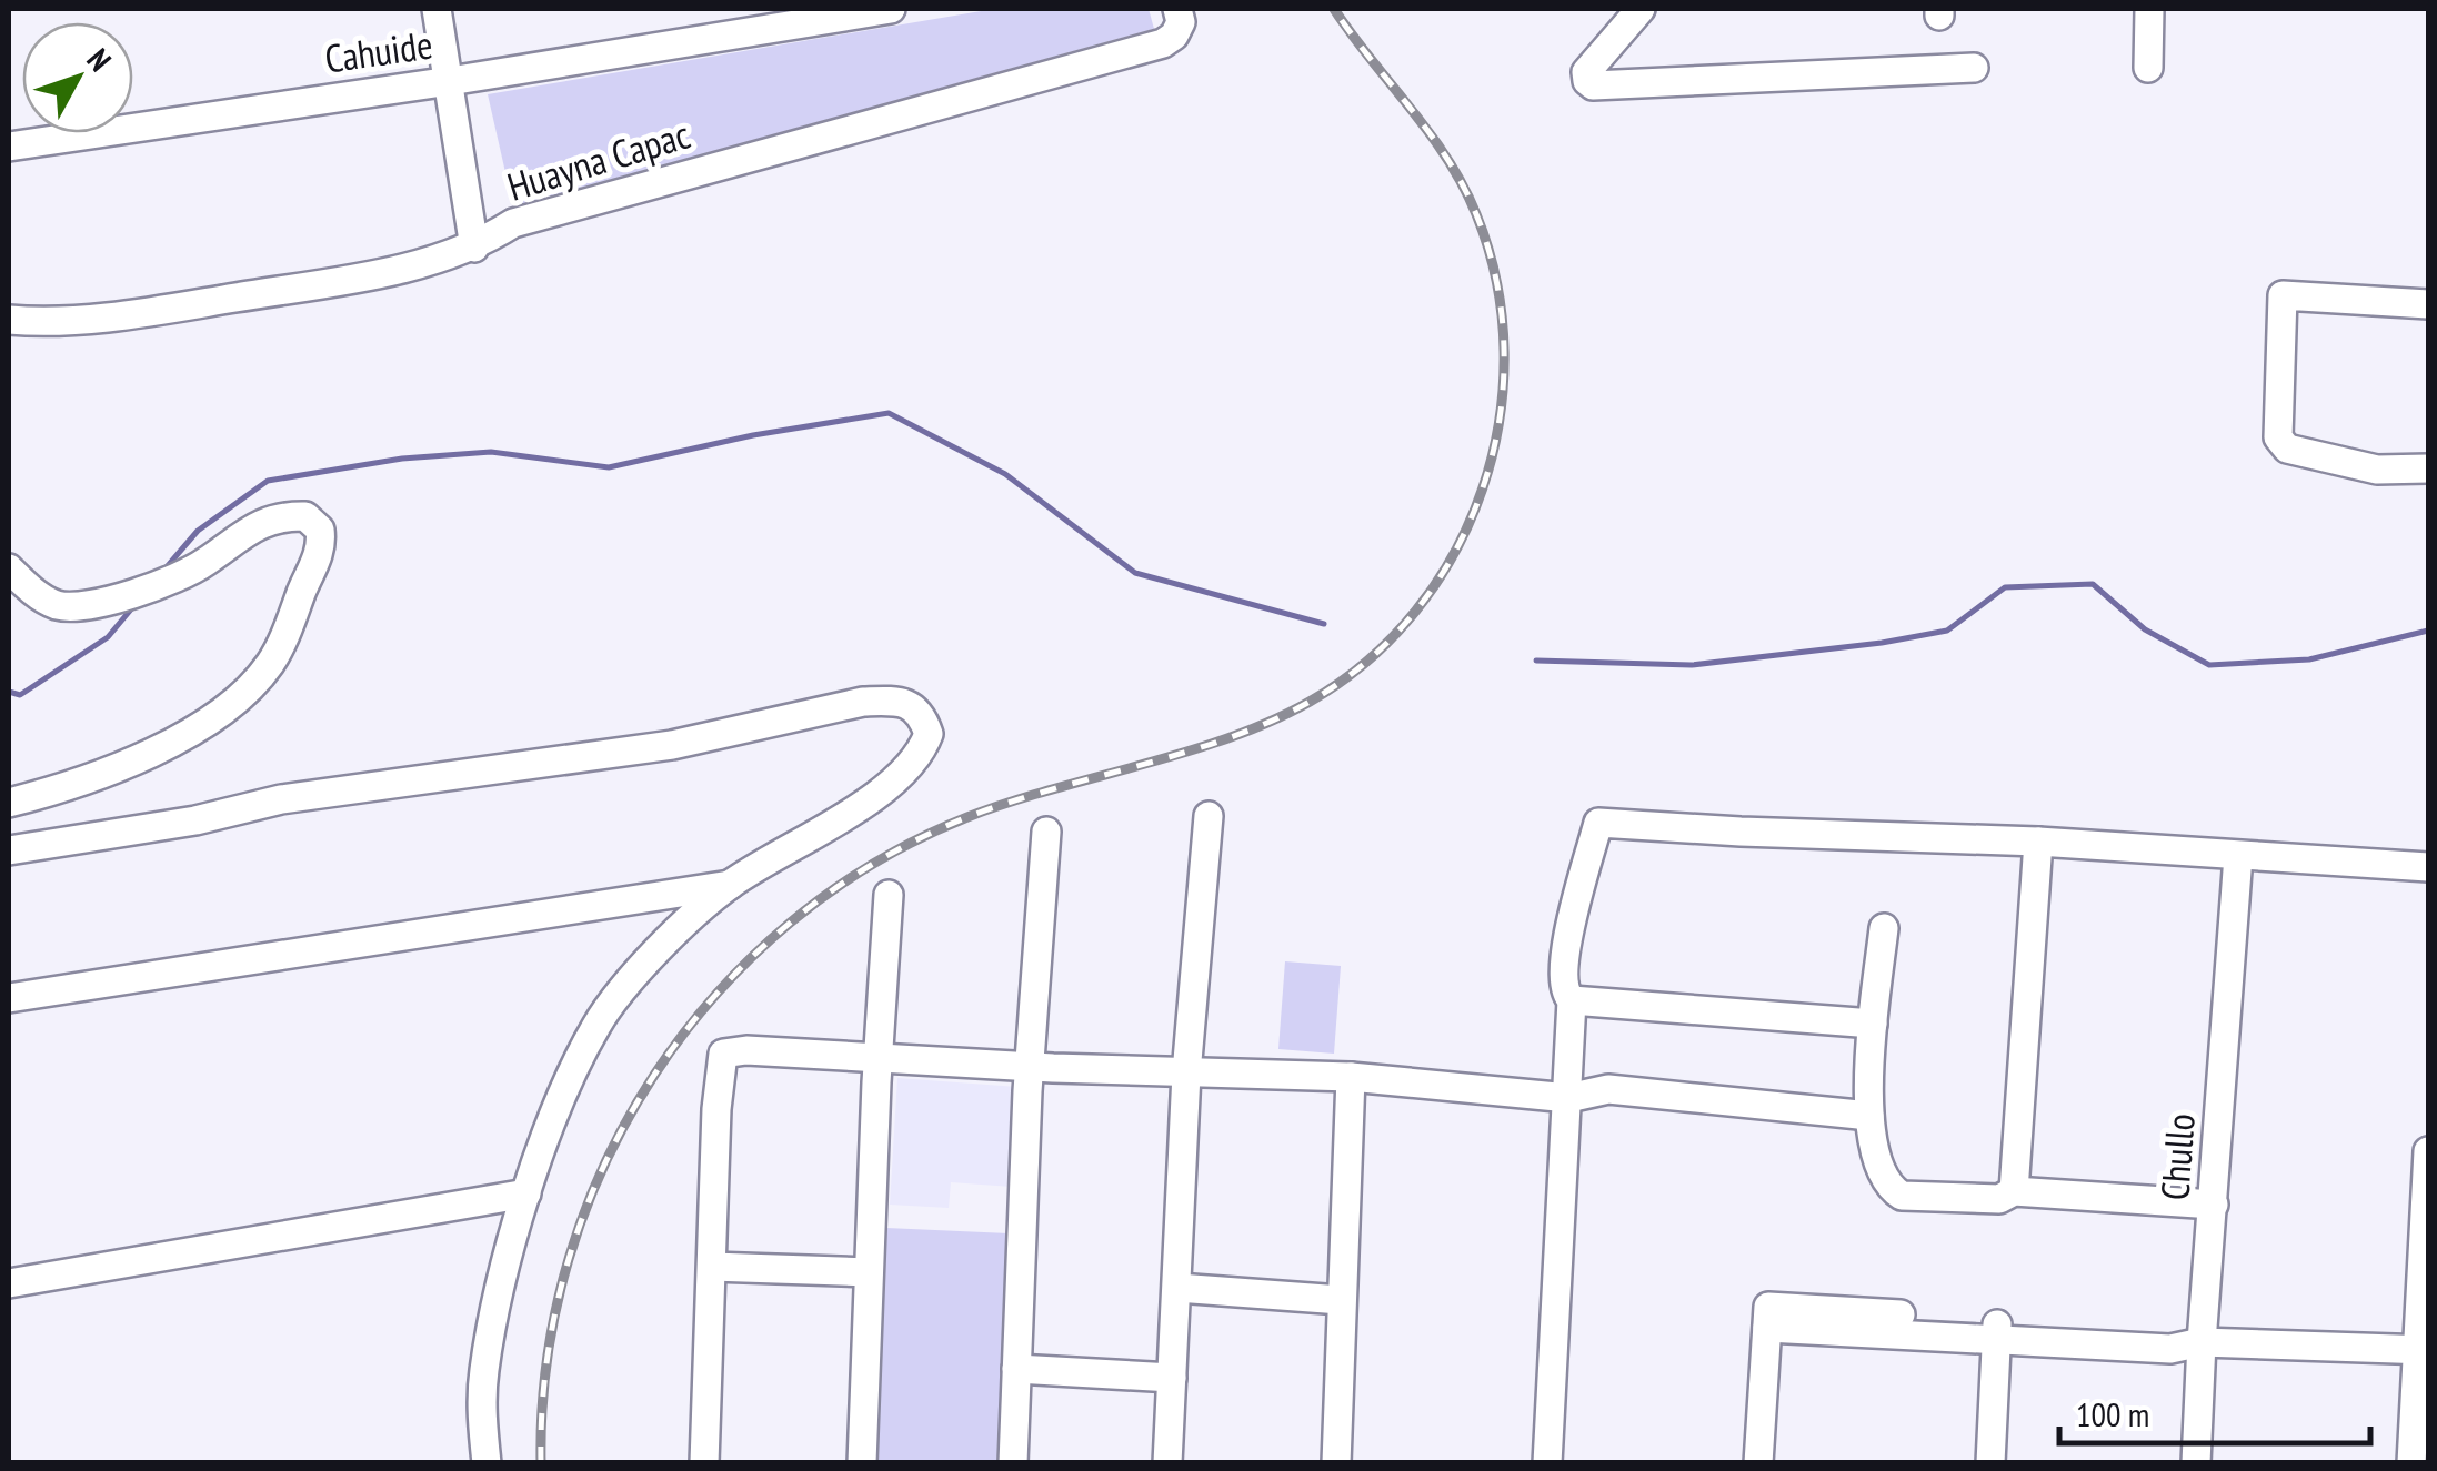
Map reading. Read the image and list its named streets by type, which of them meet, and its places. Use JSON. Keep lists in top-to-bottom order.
{
  "streets": {
    "street": ["Cahuide", "Huayna Capac", "Chullo"]
  },
  "scale_bar": "100 m",
  "north": "top right"
}
